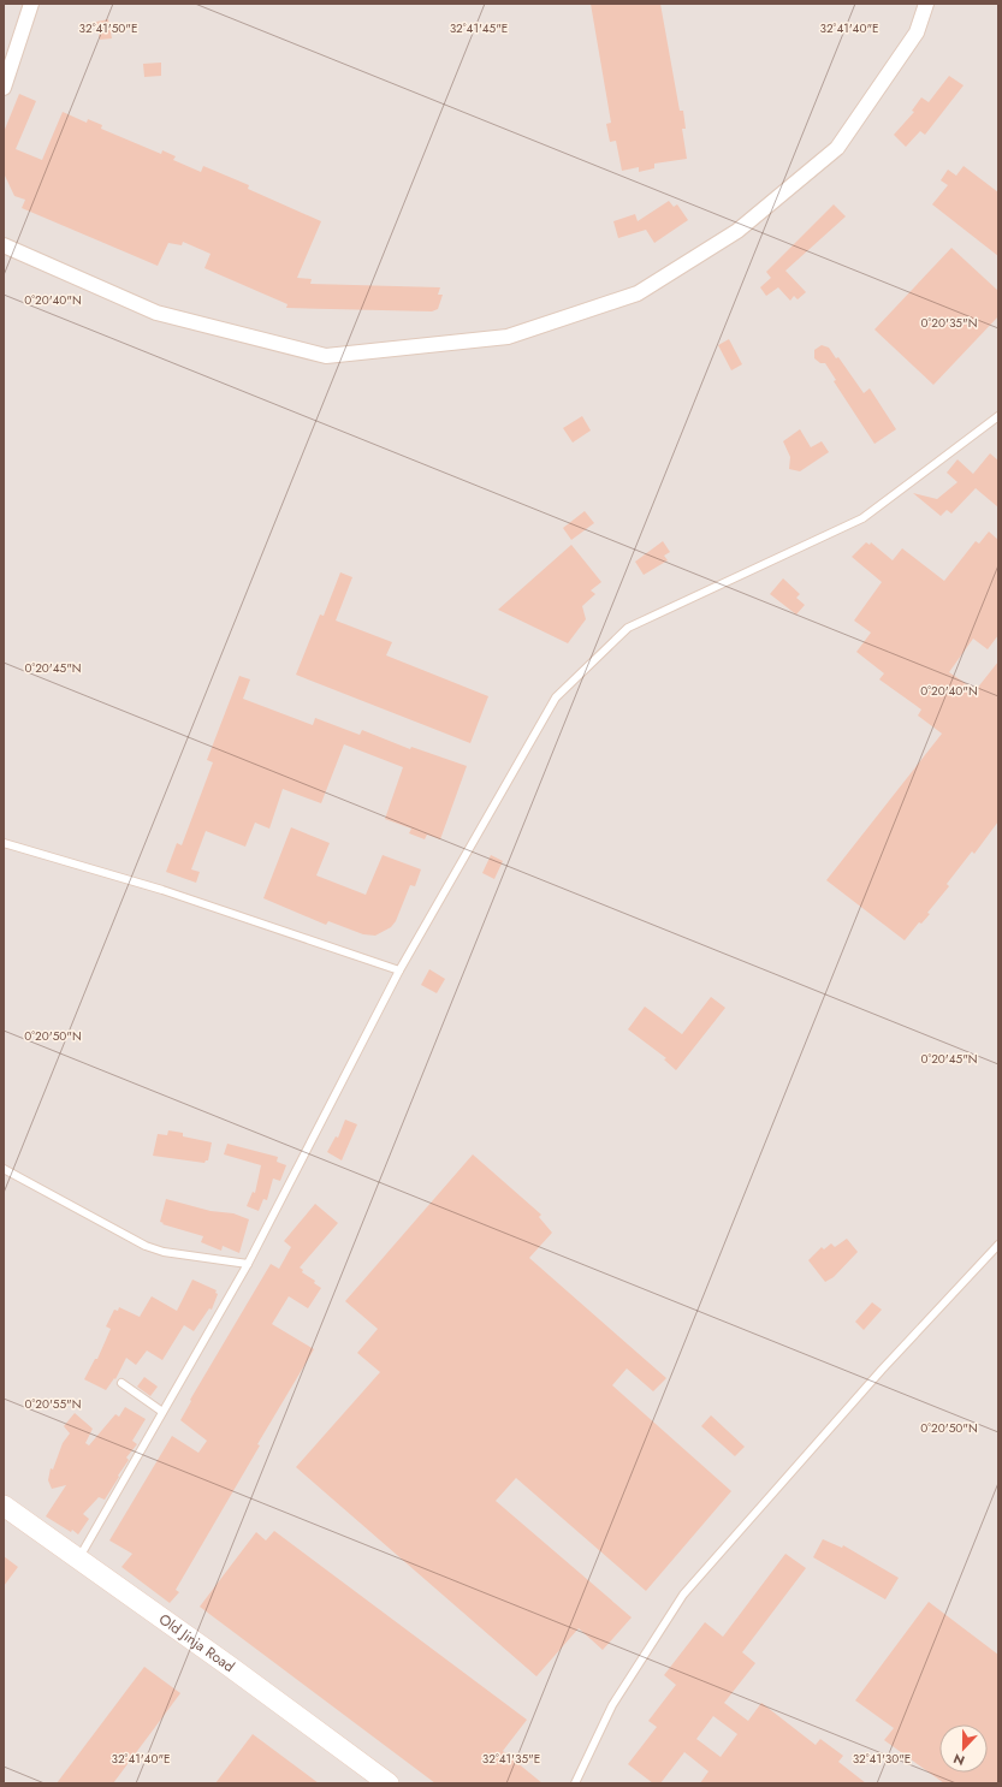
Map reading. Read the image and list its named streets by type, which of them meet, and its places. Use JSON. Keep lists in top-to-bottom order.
{
  "streets": {
    "main road": ["Old Jinja Road"]
  },
  "north": "bottom",
  "coordinates": [
    "32°41'50\"E",
    "32°41'45\"E",
    "32°41'40\"E",
    "0°20'40\"N",
    "0°20'35\"N",
    "0°20'45\"N",
    "0°20'50\"N",
    "0°20'55\"N",
    "32°41'35\"E",
    "32°41'30\"E"
  ]
}
